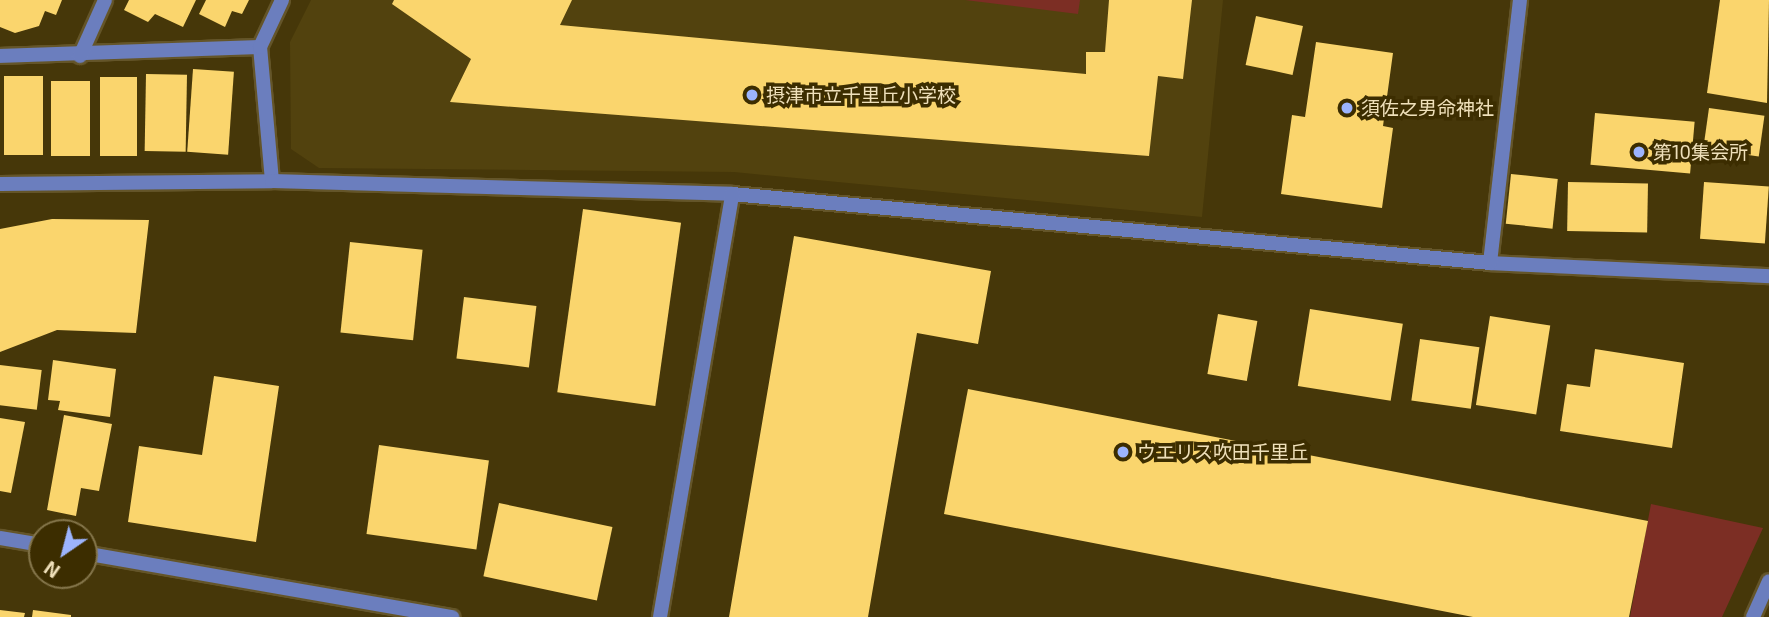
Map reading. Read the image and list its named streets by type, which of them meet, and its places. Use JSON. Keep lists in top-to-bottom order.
{
  "places": [
    "摂津市立千里丘小学校",
    "須佐之男命神社",
    "第10集会所",
    "ウエリス吹田千里丘"
  ],
  "north": "bottom left"
}
